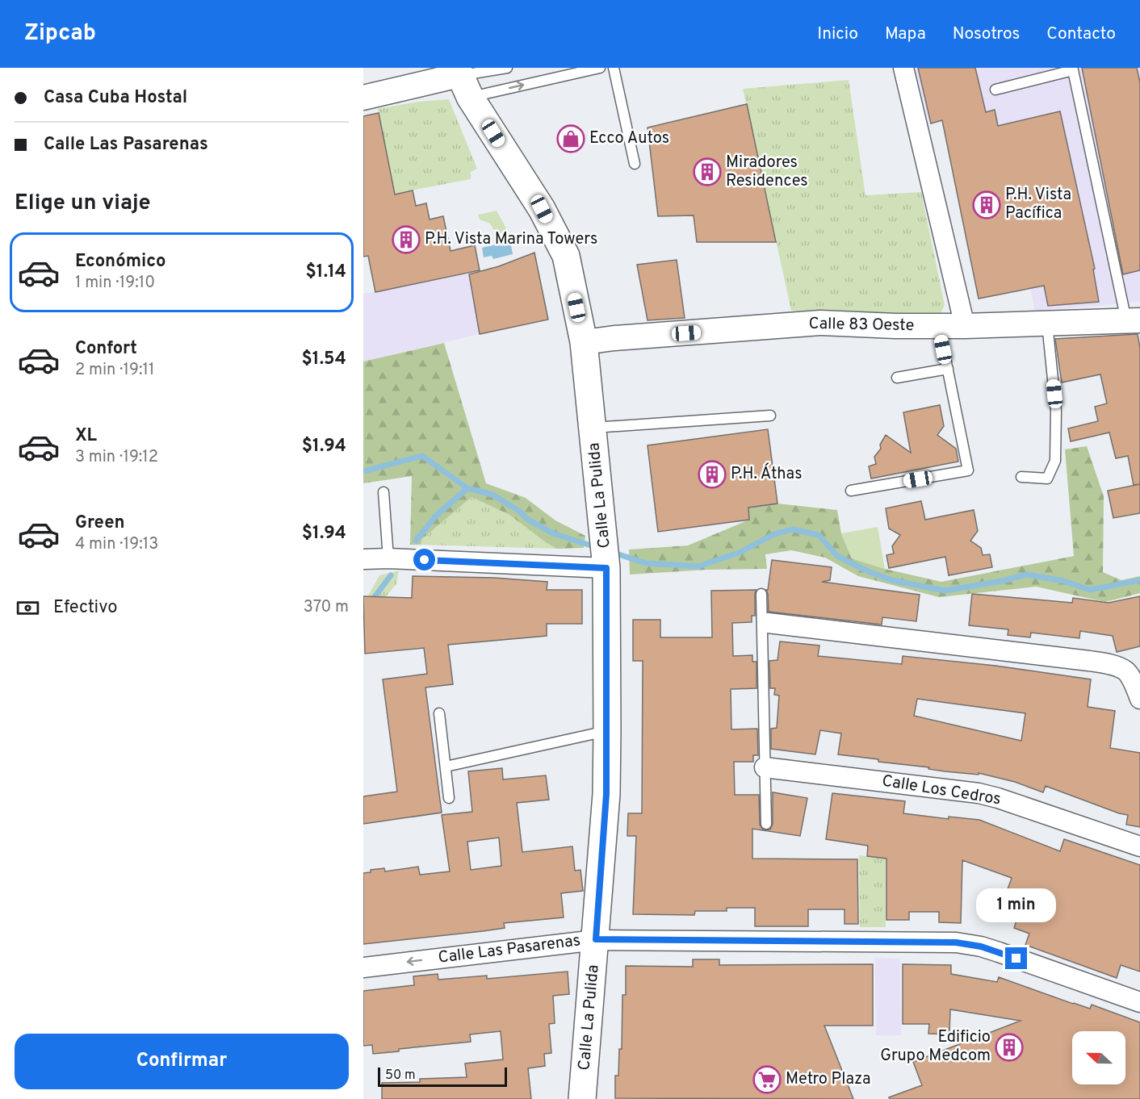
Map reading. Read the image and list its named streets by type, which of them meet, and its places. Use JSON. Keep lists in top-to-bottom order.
{
  "streets": {
    "main road": ["Calle La Pulida"],
    "street": ["Calle 83 Oeste", "Calle Los Cedros", "Calle Las Pasarenas"]
  },
  "crossings": [
    ["Calle 83 Oeste", "Calle La Pulida"],
    ["Calle La Pulida", "Calle Las Pasarenas"]
  ],
  "places": {
    "shop": ["Ecco Autos"],
    "building": [
      "Miradores Residences",
      "P.H. Vista Pacífica",
      "P.H. Vista Marina Towers",
      "P.H. Áthas",
      "Edificio Grupo Medcom"
    ],
    "supermarket": ["Metro Plaza"]
  },
  "scale_bar": "50 m",
  "north": "left",
  "page": {
    "header": "Zipcab",
    "nav": [
      "Inicio",
      "Mapa",
      "Nosotros",
      "Contacto"
    ],
    "banner": ["Casa Cuba Hostal", "Calle Las Pasarenas"],
    "heading": "Elige un viaje",
    "list": [
      {
        "name": "Económico",
        "note": "1 min · 19:10",
        "value": "$1.14"
      },
      {
        "name": "Confort",
        "note": "2 min · 19:11",
        "value": "$1.54"
      },
      {
        "name": "XL",
        "note": "3 min · 19:12",
        "value": "$1.94"
      },
      {
        "name": "Green",
        "note": "4 min · 19:13",
        "value": "$1.94"
      }
    ],
    "pay": ["Efectivo", "370 m"],
    "bubble": "1 min",
    "buttons": "Confirmar",
    "scale": "50 m"
  }
}
